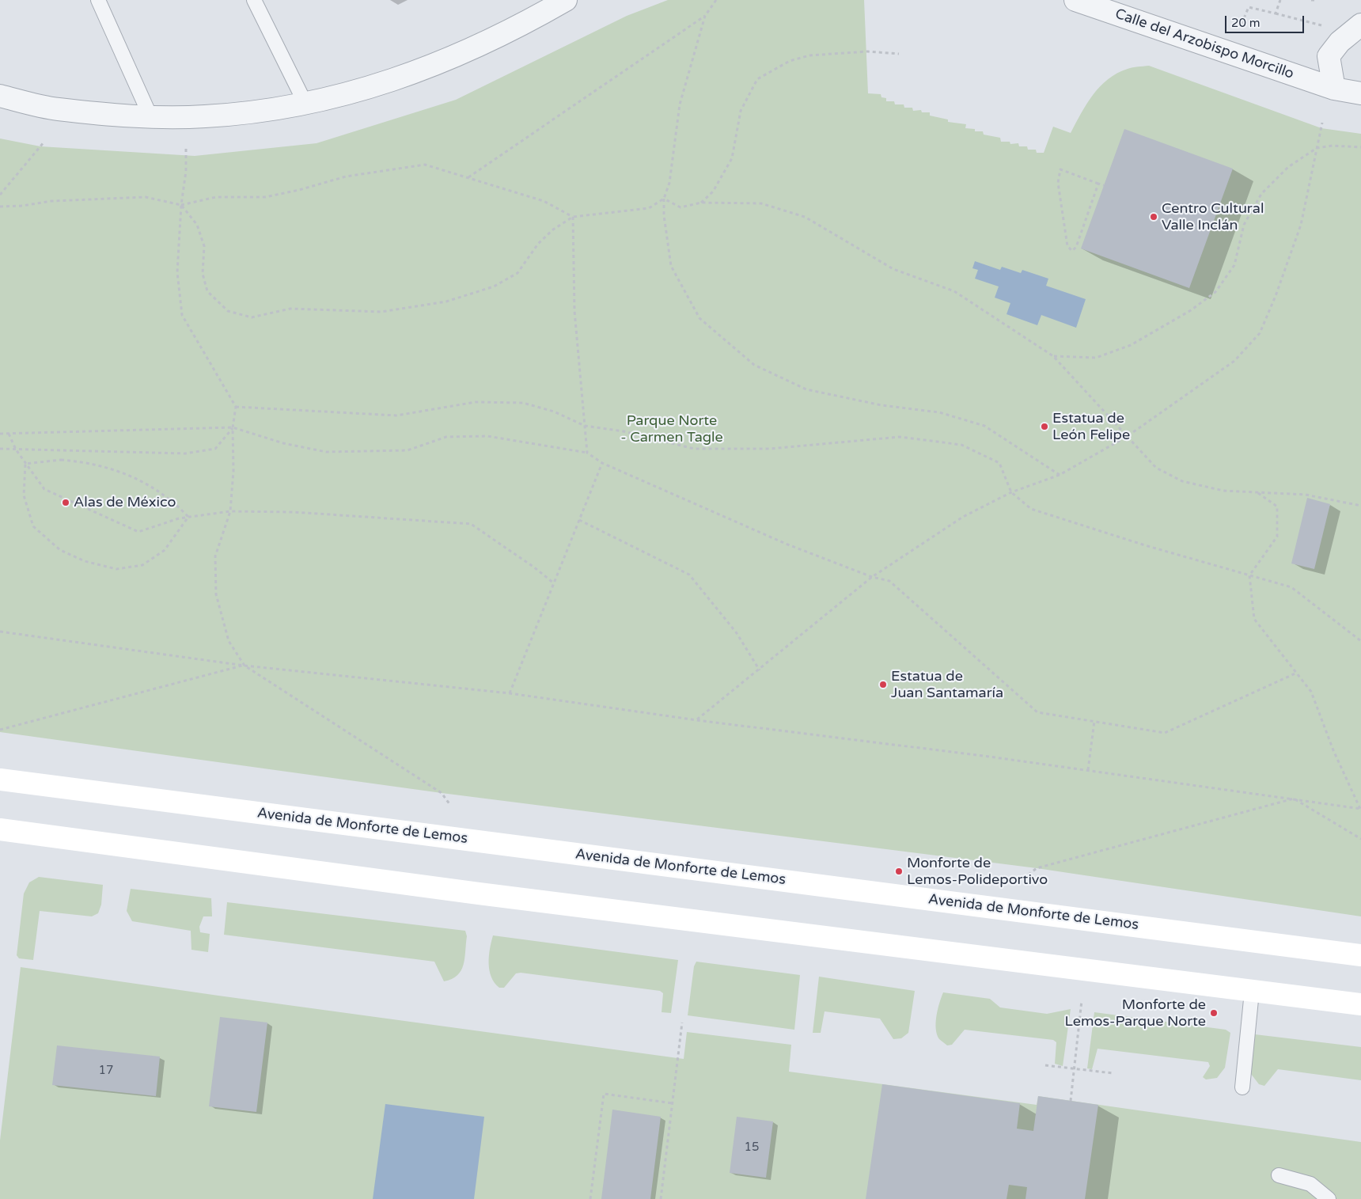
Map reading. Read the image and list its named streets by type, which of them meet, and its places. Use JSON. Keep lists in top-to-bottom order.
{
  "streets": {
    "street": ["Calle del Arzobispo Morcillo", "Avenida de Monforte de Lemos"]
  },
  "parks": ["Parque Norte - Carmen Tagle"],
  "places": [
    "Centro Cultural Valle Inclán",
    "Estatua de León Felipe",
    "Alas de México",
    "Estatua de Juan Santamaría",
    "Monforte de Lemos-Polideportivo",
    "Monforte de Lemos-Parque Norte"
  ],
  "house_numbers": ["17", "15"],
  "scale_bar": "20 m"
}
